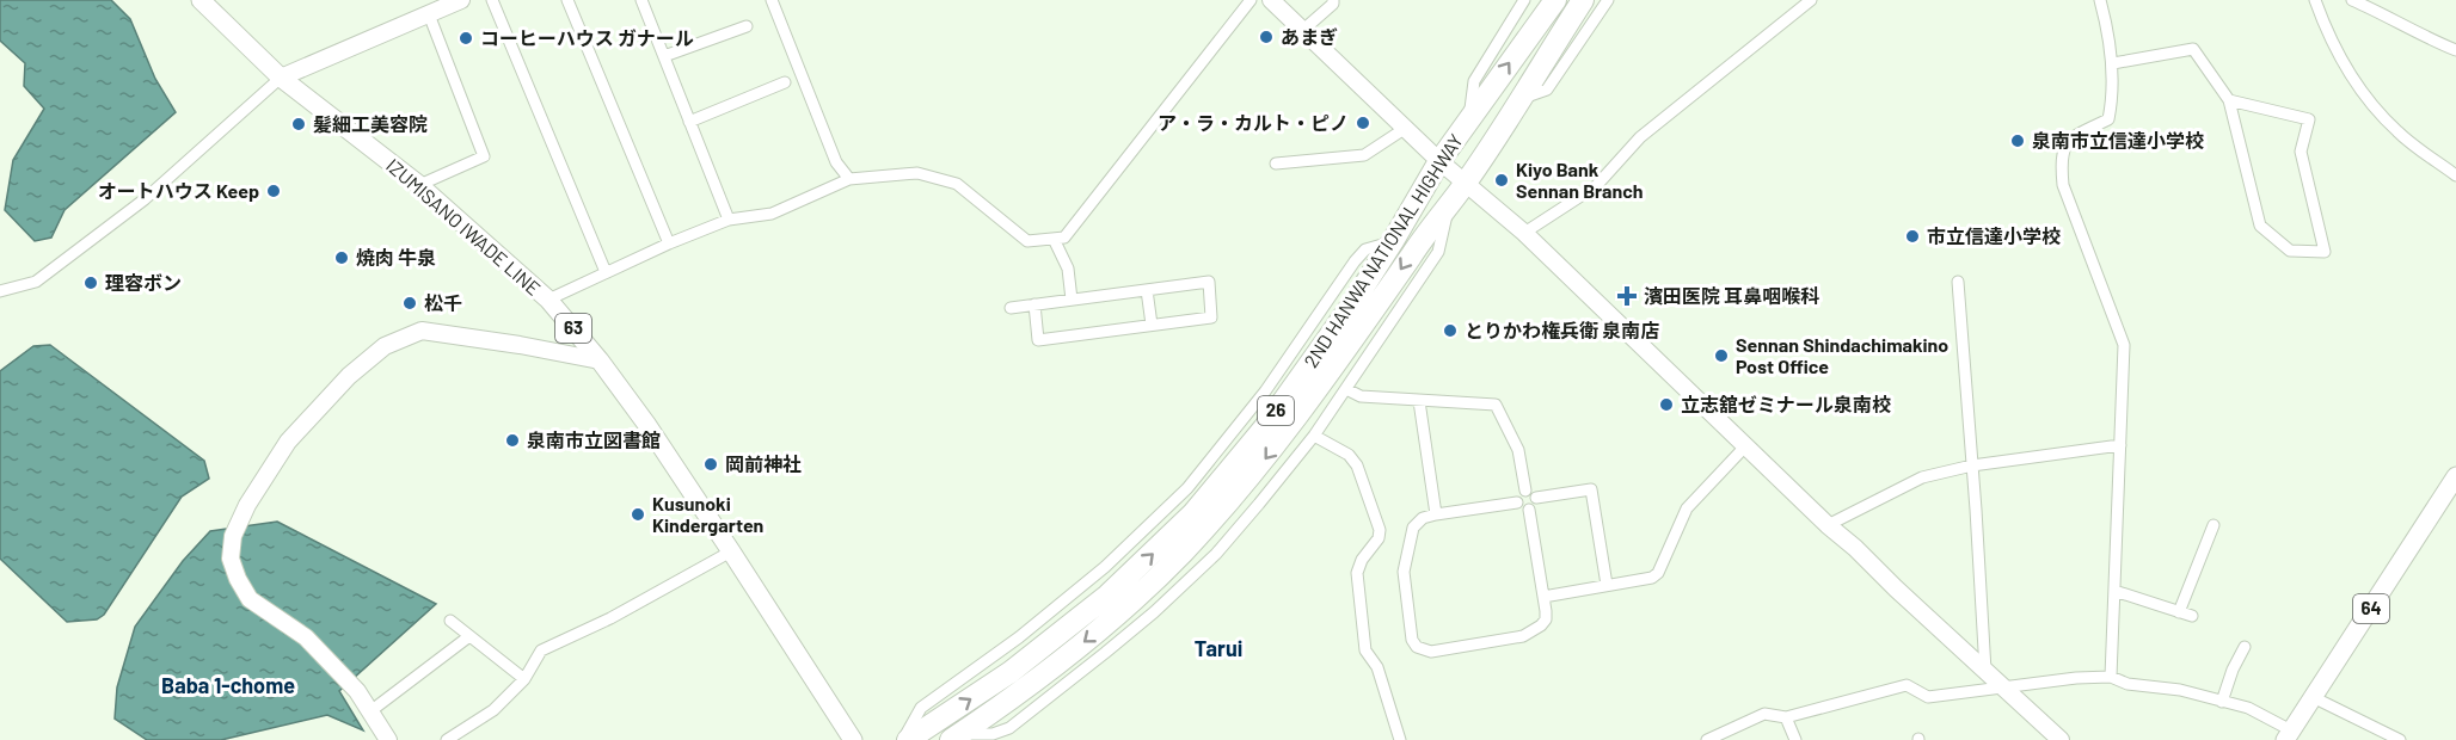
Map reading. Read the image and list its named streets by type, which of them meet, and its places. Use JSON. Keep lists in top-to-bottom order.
{
  "streets": {
    "highway": ["2ND HANWA NATIONAL HIGHWAY", "26"],
    "main road": ["IZUMISANO IWADE LINE", "63", "64"]
  },
  "districts": ["Tarui", "Baba 1-chome"],
  "places": {
    "other": [
      "あまぎ",
      "コーヒーハウス ガナール",
      "ア・ラ・カルト・ピノ",
      "髪細工美容院",
      "泉南市立信達小学校",
      "Kiyo Bank Sennan Branch",
      "オートハウス Keep",
      "市立信達小学校",
      "焼肉 牛泉",
      "理容ボン",
      "松千",
      "とりかわ権兵衛 泉南店",
      "Sennan Shindachimakino Post Office",
      "立志舘ゼミナール泉南校",
      "泉南市立図書館",
      "岡前神社",
      "Kusunoki Kindergarten"
    ],
    "health": ["濱田医院 耳鼻咽喉科"]
  }
}
